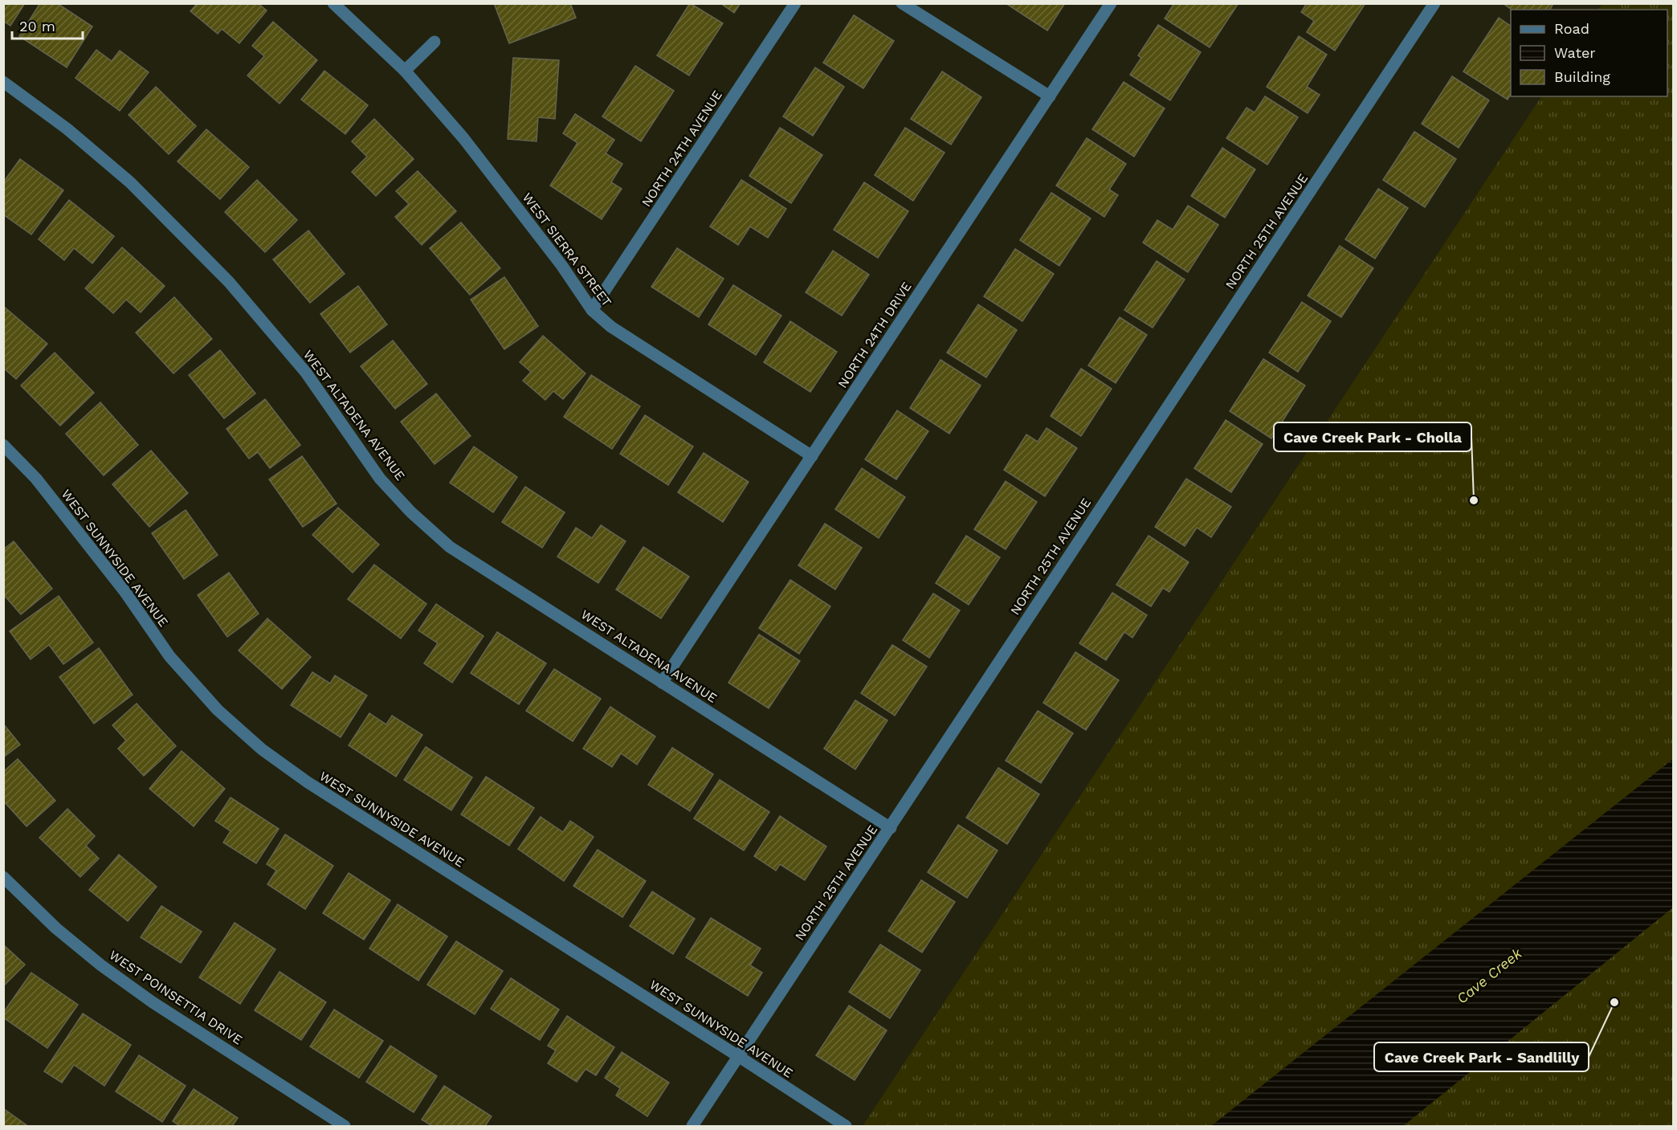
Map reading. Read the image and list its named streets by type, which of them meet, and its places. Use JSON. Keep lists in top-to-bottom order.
{
  "streets": {
    "street": [
      "NORTH 24TH AVENUE",
      "NORTH 25TH AVENUE",
      "WEST SIERRA STREET",
      "NORTH 24TH DRIVE",
      "WEST ALTADENA AVENUE",
      "WEST SUNNYSIDE AVENUE",
      "WEST POINSETTIA DRIVE"
    ]
  },
  "crossings": [
    ["NORTH 24TH AVENUE", "WEST SIERRA STREET"],
    ["NORTH 25TH AVENUE", "WEST ALTADENA AVENUE"],
    ["NORTH 25TH AVENUE", "WEST SUNNYSIDE AVENUE"],
    ["WEST SIERRA STREET", "NORTH 24TH DRIVE"],
    ["NORTH 24TH DRIVE", "WEST ALTADENA AVENUE"]
  ],
  "water": ["Cave Creek"],
  "places": ["Cave Creek Park - Cholla", "Cave Creek Park - Sandlilly"],
  "legend": ["Road", "Water", "Building"],
  "scale_bar": "20 m"
}
